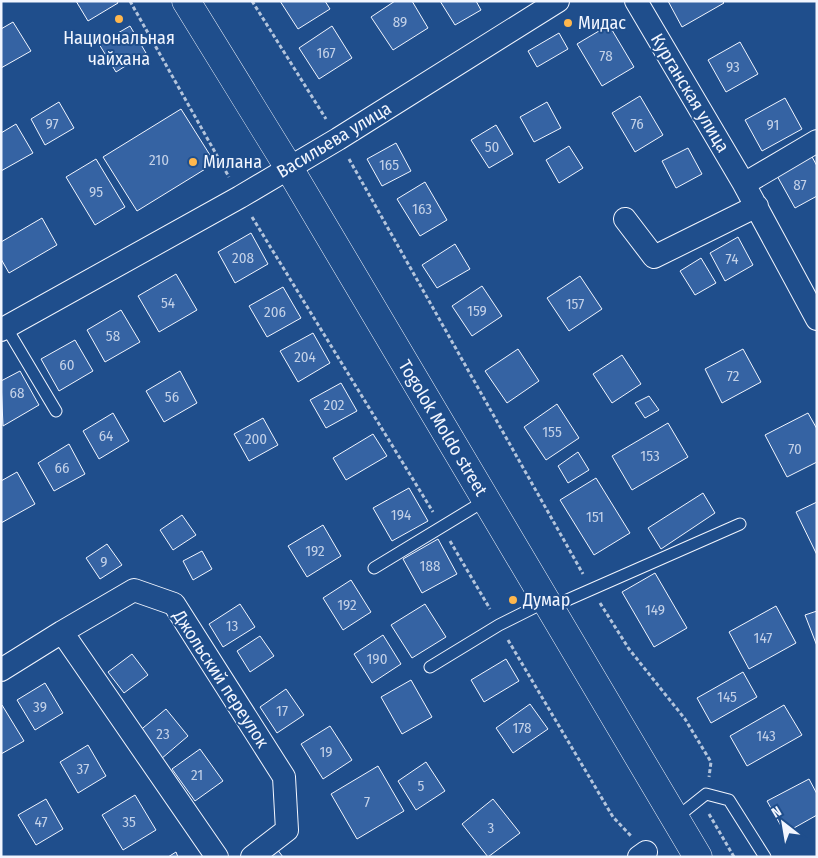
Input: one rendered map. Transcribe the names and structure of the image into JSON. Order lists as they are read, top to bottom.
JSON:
{
  "streets": {
    "main road": ["Togolok Moldo street"],
    "street": ["Курганская улица", "Васильева улица", "Джольский переулок"]
  },
  "crossings": [
    ["Васильева улица", "Togolok Moldo street"]
  ],
  "places": [
    "Национальная чайхана",
    "Мидас",
    "Милана",
    "Думар"
  ],
  "house_numbers": [
    "89",
    "167",
    "78",
    "93",
    "97",
    "76",
    "91",
    "50",
    "210",
    "165",
    "87",
    "95",
    "163",
    "208",
    "74",
    "54",
    "157",
    "159",
    "206",
    "58",
    "204",
    "60",
    "72",
    "68",
    "56",
    "202",
    "155",
    "64",
    "200",
    "70",
    "153",
    "66",
    "194",
    "151",
    "192",
    "9",
    "188",
    "192",
    "149",
    "13",
    "147",
    "190",
    "145",
    "39",
    "17",
    "178",
    "23",
    "143",
    "19",
    "37",
    "21",
    "5",
    "7",
    "47",
    "35",
    "3"
  ],
  "north": "top left"
}
